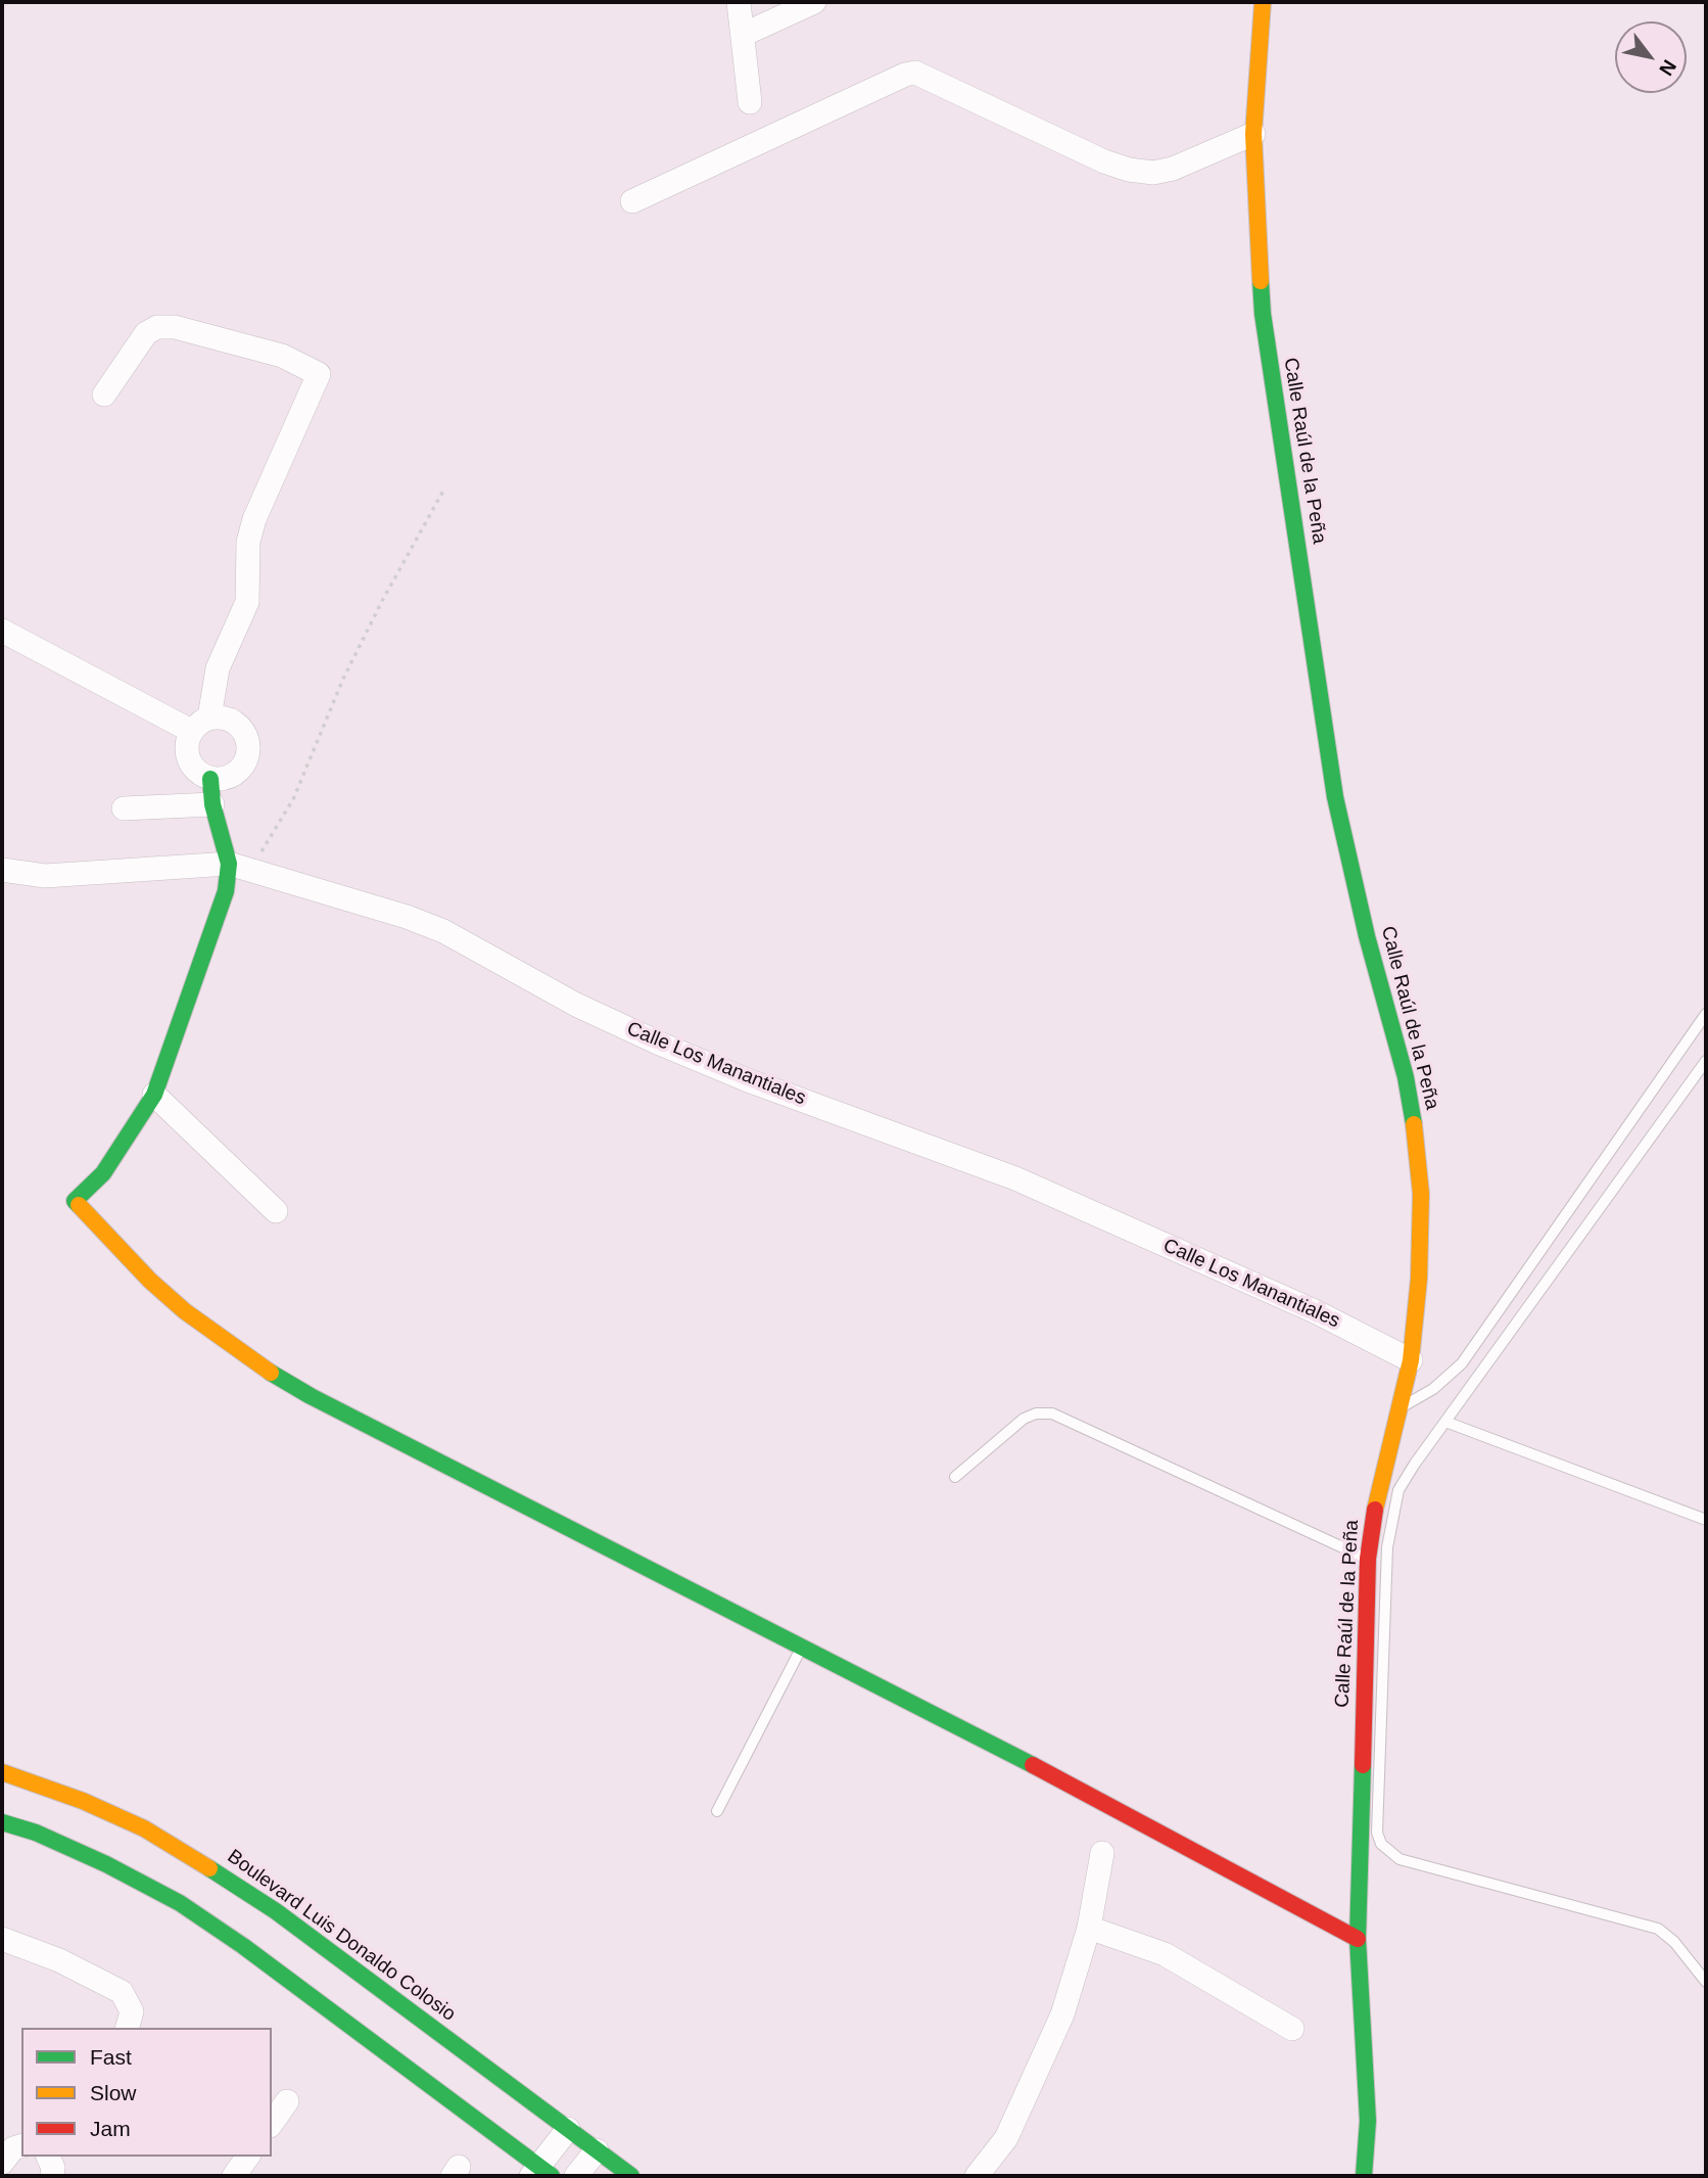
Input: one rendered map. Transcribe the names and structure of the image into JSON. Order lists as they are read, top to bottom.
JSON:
{
  "streets": {
    "street": ["Calle Raúl de la Peña", "Calle Los Manantiales", "Boulevard Luis Donaldo Colosio"]
  },
  "crossings": [
    ["Calle Raúl de la Peña", "Calle Los Manantiales"]
  ],
  "legend": ["Fast", "Slow", "Jam"],
  "north": "bottom right"
}
